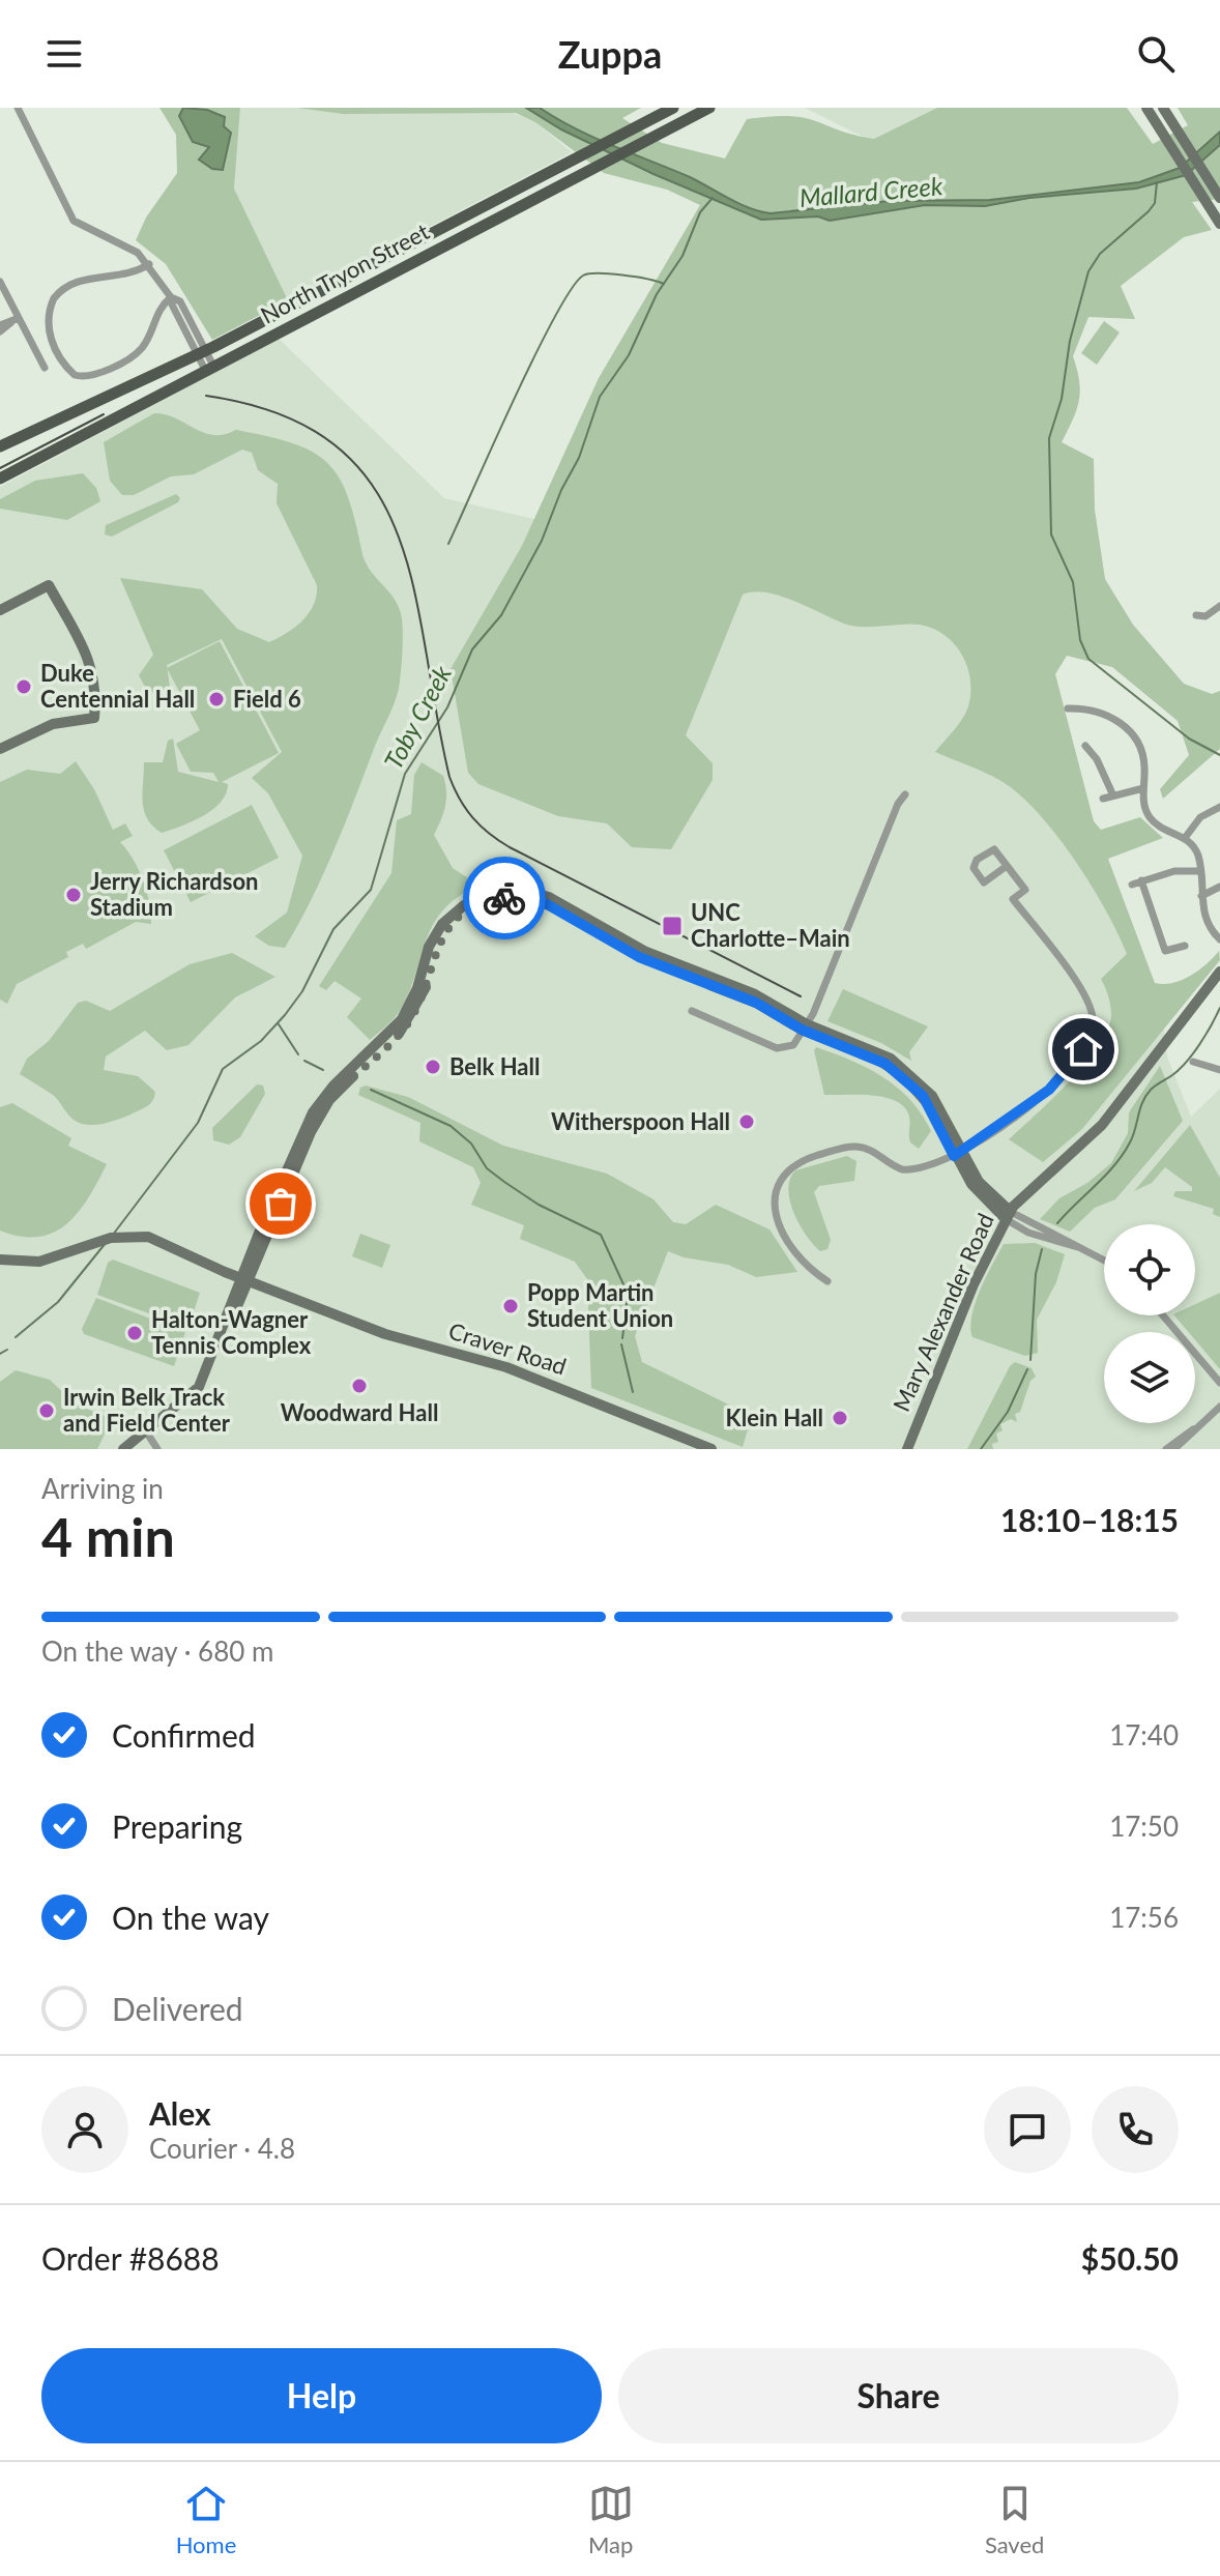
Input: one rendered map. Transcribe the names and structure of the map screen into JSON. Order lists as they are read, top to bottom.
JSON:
{
  "streets": {
    "main road": ["North Tryon Street"],
    "street": ["Mary Alexander Road", "Craver Road"]
  },
  "water": ["Mallard Creek", "Toby Creek"],
  "places": {
    "other": [
      "Duke Centennial Hall",
      "Field 6",
      "Jerry Richardson Stadium",
      "Belk Hall",
      "Witherspoon Hall",
      "Popp Martin Student Union",
      "Halton-Wagner Tennis Complex",
      "Woodward Hall",
      "Irwin Belk Track and Field Center",
      "Klein Hall"
    ],
    "transit": ["UNC Charlotte–Main"]
  },
  "page": {
    "header": "Zuppa",
    "heading": ["4 min", "Arriving in", "18:10–18:15"],
    "panel": [
      "Alex",
      "Courier · 4.8",
      "Order #8688",
      "$50.50"
    ],
    "bar": "On the way · 680 m",
    "list": [
      ["Confirmed", "17:40"],
      ["Preparing", "17:50"],
      ["On the way", "17:56"],
      "Delivered"
    ],
    "buttons": ["Help", "Share"],
    "tabs": ["Home", "Map", "Saved"]
  }
}
